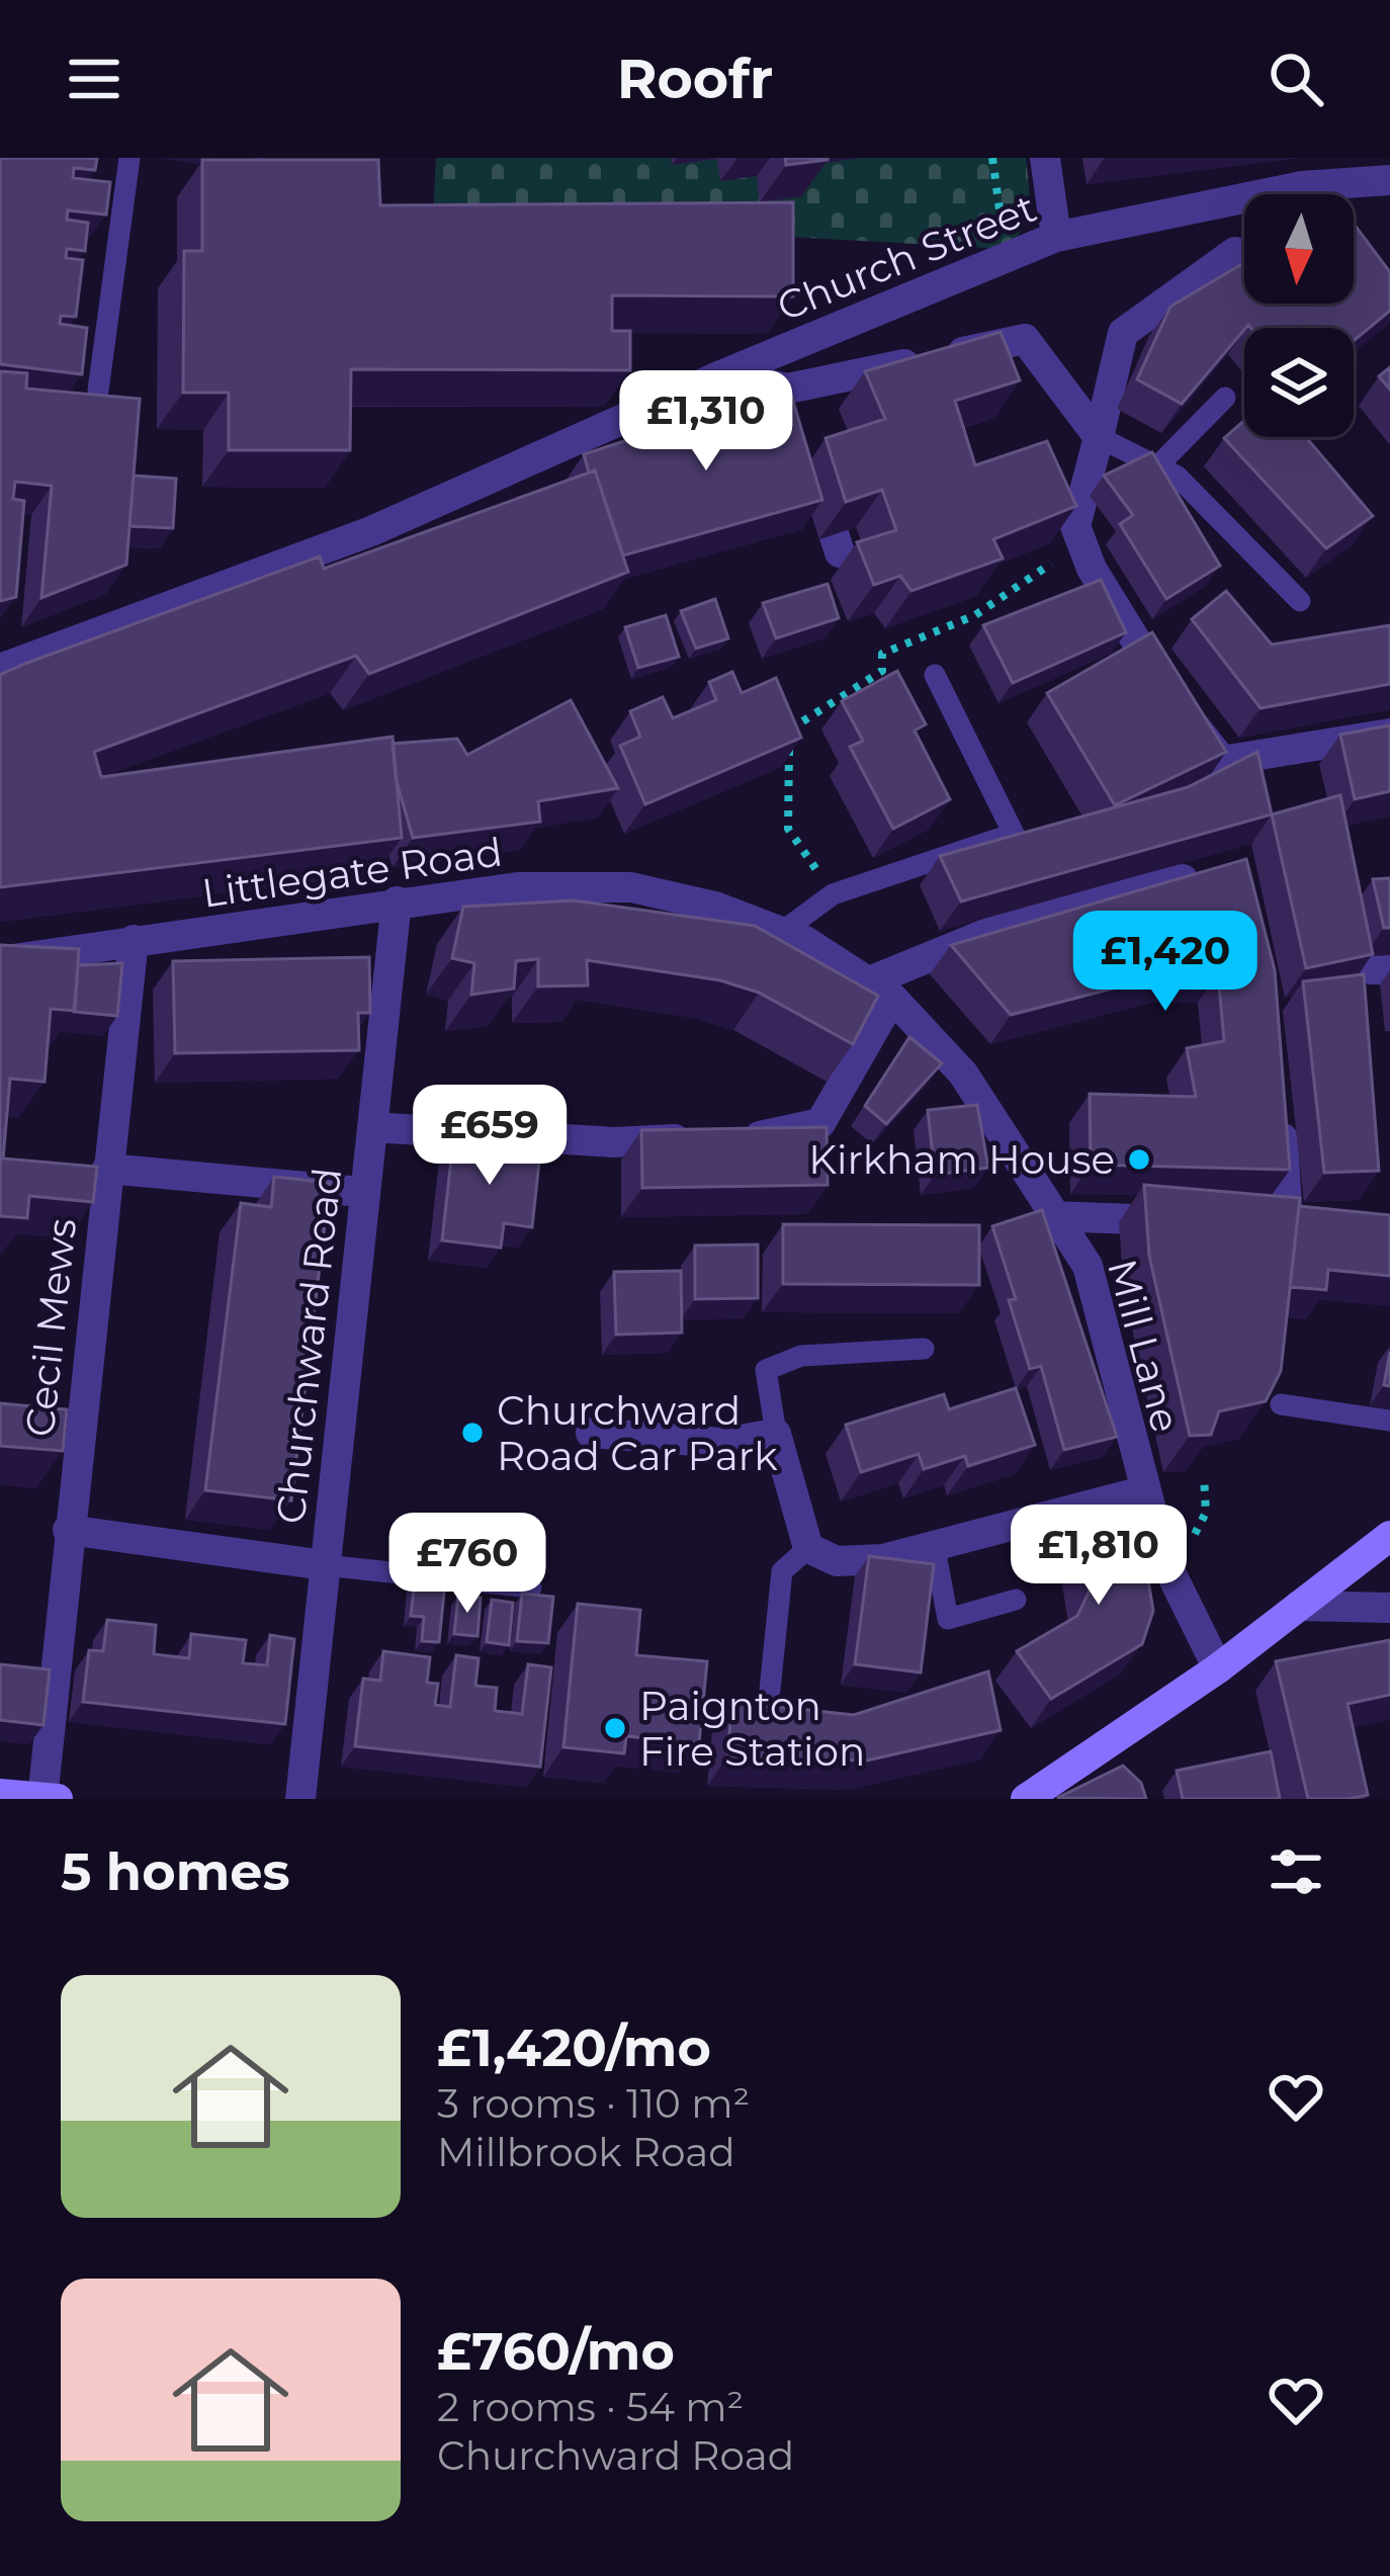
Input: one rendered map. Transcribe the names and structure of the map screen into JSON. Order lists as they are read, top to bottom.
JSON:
{
  "streets": {
    "street": [
      "Church Street",
      "Littlegate Road",
      "Cecil Mews",
      "Churchward Road",
      "Mill Lane"
    ]
  },
  "crossings": [
    ["Littlegate Road", "Cecil Mews"],
    ["Littlegate Road", "Churchward Road"],
    ["Littlegate Road", "Mill Lane"]
  ],
  "places": ["Kirkham House", "Churchward Road Car Park", "Paignton Fire Station"],
  "north": "bottom",
  "page": {
    "header": "Roofr",
    "price": [
      "£1,310",
      "£1,420",
      "£659",
      "£1,810",
      "£760"
    ],
    "heading": "5 homes",
    "list": [
      {
        "name": "£1,420/mo",
        "note": "3 rooms · 110 m² · Millbrook Road"
      },
      {
        "name": "£760/mo",
        "note": "2 rooms · 54 m² · Churchward Road"
      }
    ]
  }
}
